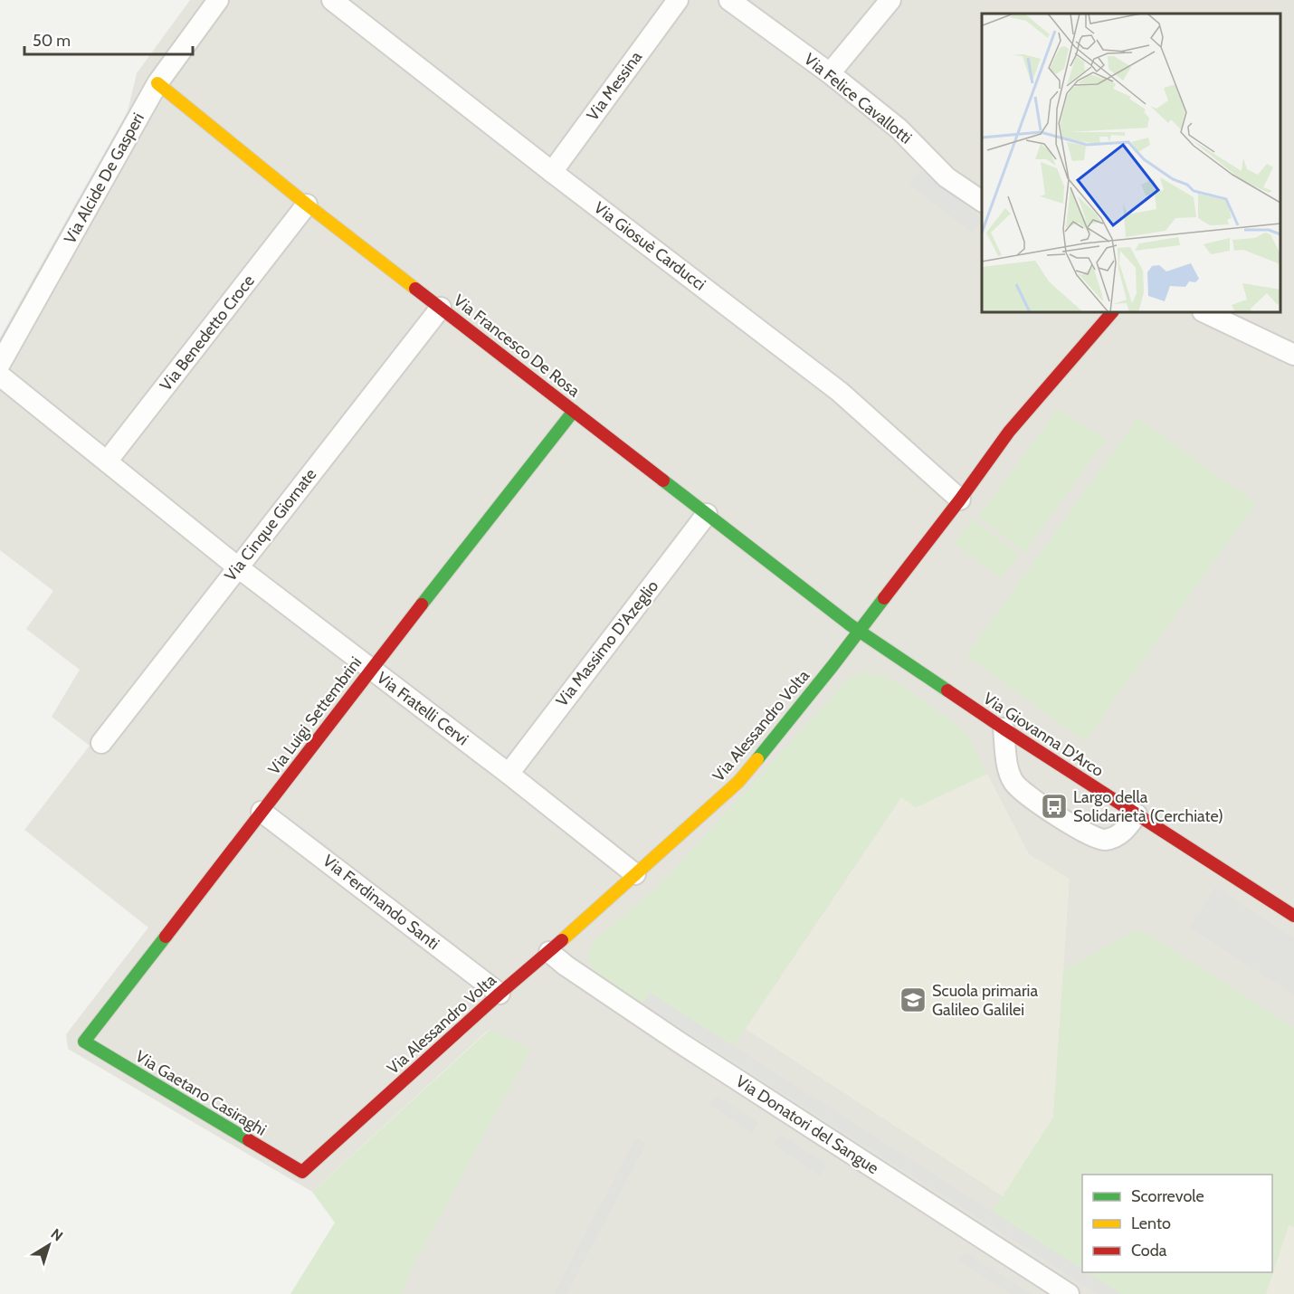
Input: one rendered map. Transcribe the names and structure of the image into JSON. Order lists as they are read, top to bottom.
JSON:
{
  "streets": {
    "street": [
      "Via Messina",
      "Via Felice Cavallotti",
      "Via Alcide De Gasperi",
      "Via Giosuè Carducci",
      "Via Benedetto Croce",
      "Via Francesco De Rosa",
      "Via Cinque Giornate",
      "Via Massimo D'Azeglio",
      "Via Fratelli Cervi",
      "Via Luigi Settembrini",
      "Via Alessandro Volta",
      "Via Giovanna D'Arco",
      "Via Ferdinando Santi",
      "Via Gaetano Casiraghi",
      "Via Donatori del Sangue"
    ]
  },
  "crossings": [
    ["Via Messina", "Via Giosuè Carducci"],
    ["Via Alcide De Gasperi", "Via Francesco De Rosa"],
    ["Via Giosuè Carducci", "Via Alessandro Volta"],
    ["Via Benedetto Croce", "Via Francesco De Rosa"],
    ["Via Benedetto Croce", "Via Fratelli Cervi"],
    ["Via Francesco De Rosa", "Via Cinque Giornate"],
    ["Via Francesco De Rosa", "Via Massimo D'Azeglio"],
    ["Via Francesco De Rosa", "Via Luigi Settembrini"],
    ["Via Francesco De Rosa", "Via Alessandro Volta"],
    ["Via Francesco De Rosa", "Via Giovanna D'Arco"],
    ["Via Cinque Giornate", "Via Fratelli Cervi"],
    ["Via Massimo D'Azeglio", "Via Fratelli Cervi"],
    ["Via Fratelli Cervi", "Via Luigi Settembrini"],
    ["Via Fratelli Cervi", "Via Alessandro Volta"],
    ["Via Luigi Settembrini", "Via Ferdinando Santi"],
    ["Via Luigi Settembrini", "Via Gaetano Casiraghi"],
    ["Via Alessandro Volta", "Via Giovanna D'Arco"],
    ["Via Alessandro Volta", "Via Ferdinando Santi"],
    ["Via Alessandro Volta", "Via Gaetano Casiraghi"],
    ["Via Alessandro Volta", "Via Donatori del Sangue"]
  ],
  "places": {
    "bus stop": ["Largo della Solidarietà (Cerchiate)"],
    "school or university": ["Scuola primaria Galileo Galilei"]
  },
  "legend": ["Scorrevole", "Lento", "Coda"],
  "scale_bar": "50 m",
  "north": "top right"
}
